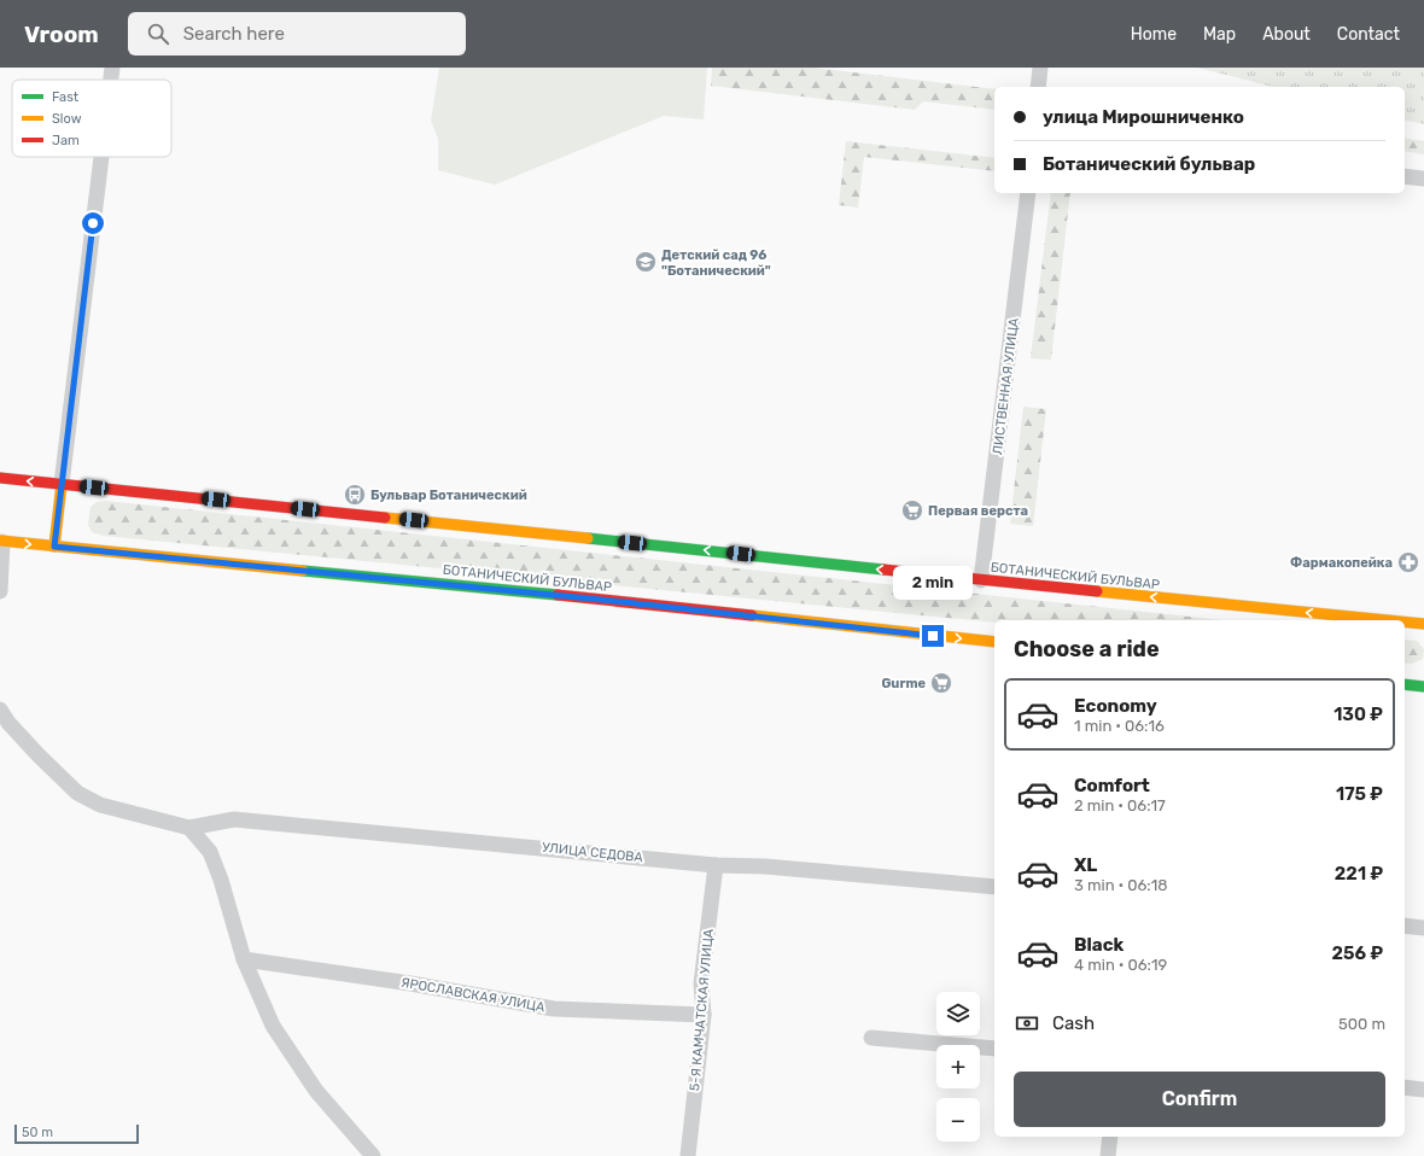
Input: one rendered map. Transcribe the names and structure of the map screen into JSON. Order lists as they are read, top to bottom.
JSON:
{
  "streets": {
    "street": [
      "ЛИСТВЕННАЯ УЛИЦА",
      "БОТАНИЧЕСКИЙ БУЛЬВАР",
      "УЛИЦА СЕДОВА",
      "ЯРОСЛАВСКАЯ УЛИЦА",
      "5-Я КАМЧАТСКАЯ УЛИЦА"
    ]
  },
  "crossings": [
    ["ЛИСТВЕННАЯ УЛИЦА", "БОТАНИЧЕСКИЙ БУЛЬВАР"],
    ["УЛИЦА СЕДОВА", "5-Я КАМЧАТСКАЯ УЛИЦА"],
    ["ЯРОСЛАВСКАЯ УЛИЦА", "5-Я КАМЧАТСКАЯ УЛИЦА"]
  ],
  "places": {
    "school or university": ["Детский сад 96 \"Ботанический\""],
    "bus stop": ["Бульвар Ботанический"],
    "supermarket": ["Первая верста", "Gurme"],
    "pharmacy": ["Фармакопейка"]
  },
  "legend": ["Fast", "Slow", "Jam"],
  "scale_bar": "50 m",
  "page": {
    "header": "Vroom",
    "search": "Search here",
    "nav": [
      "Home",
      "Map",
      "About",
      "Contact"
    ],
    "banner": ["улица Мирошниченко", "Ботанический бульвар"],
    "bubble": "2 min",
    "heading": "Choose a ride",
    "list": [
      {
        "name": "Economy",
        "note": "1 min · 06:16",
        "value": "130 ₽"
      },
      {
        "name": "Comfort",
        "note": "2 min · 06:17",
        "value": "175 ₽"
      },
      {
        "name": "XL",
        "note": "3 min · 06:18",
        "value": "221 ₽"
      },
      {
        "name": "Black",
        "note": "4 min · 06:19",
        "value": "256 ₽"
      }
    ],
    "map_buttons": ["+", "−"],
    "pay": ["Cash", "500 m"],
    "buttons": "Confirm",
    "scale": "50 m"
  }
}
